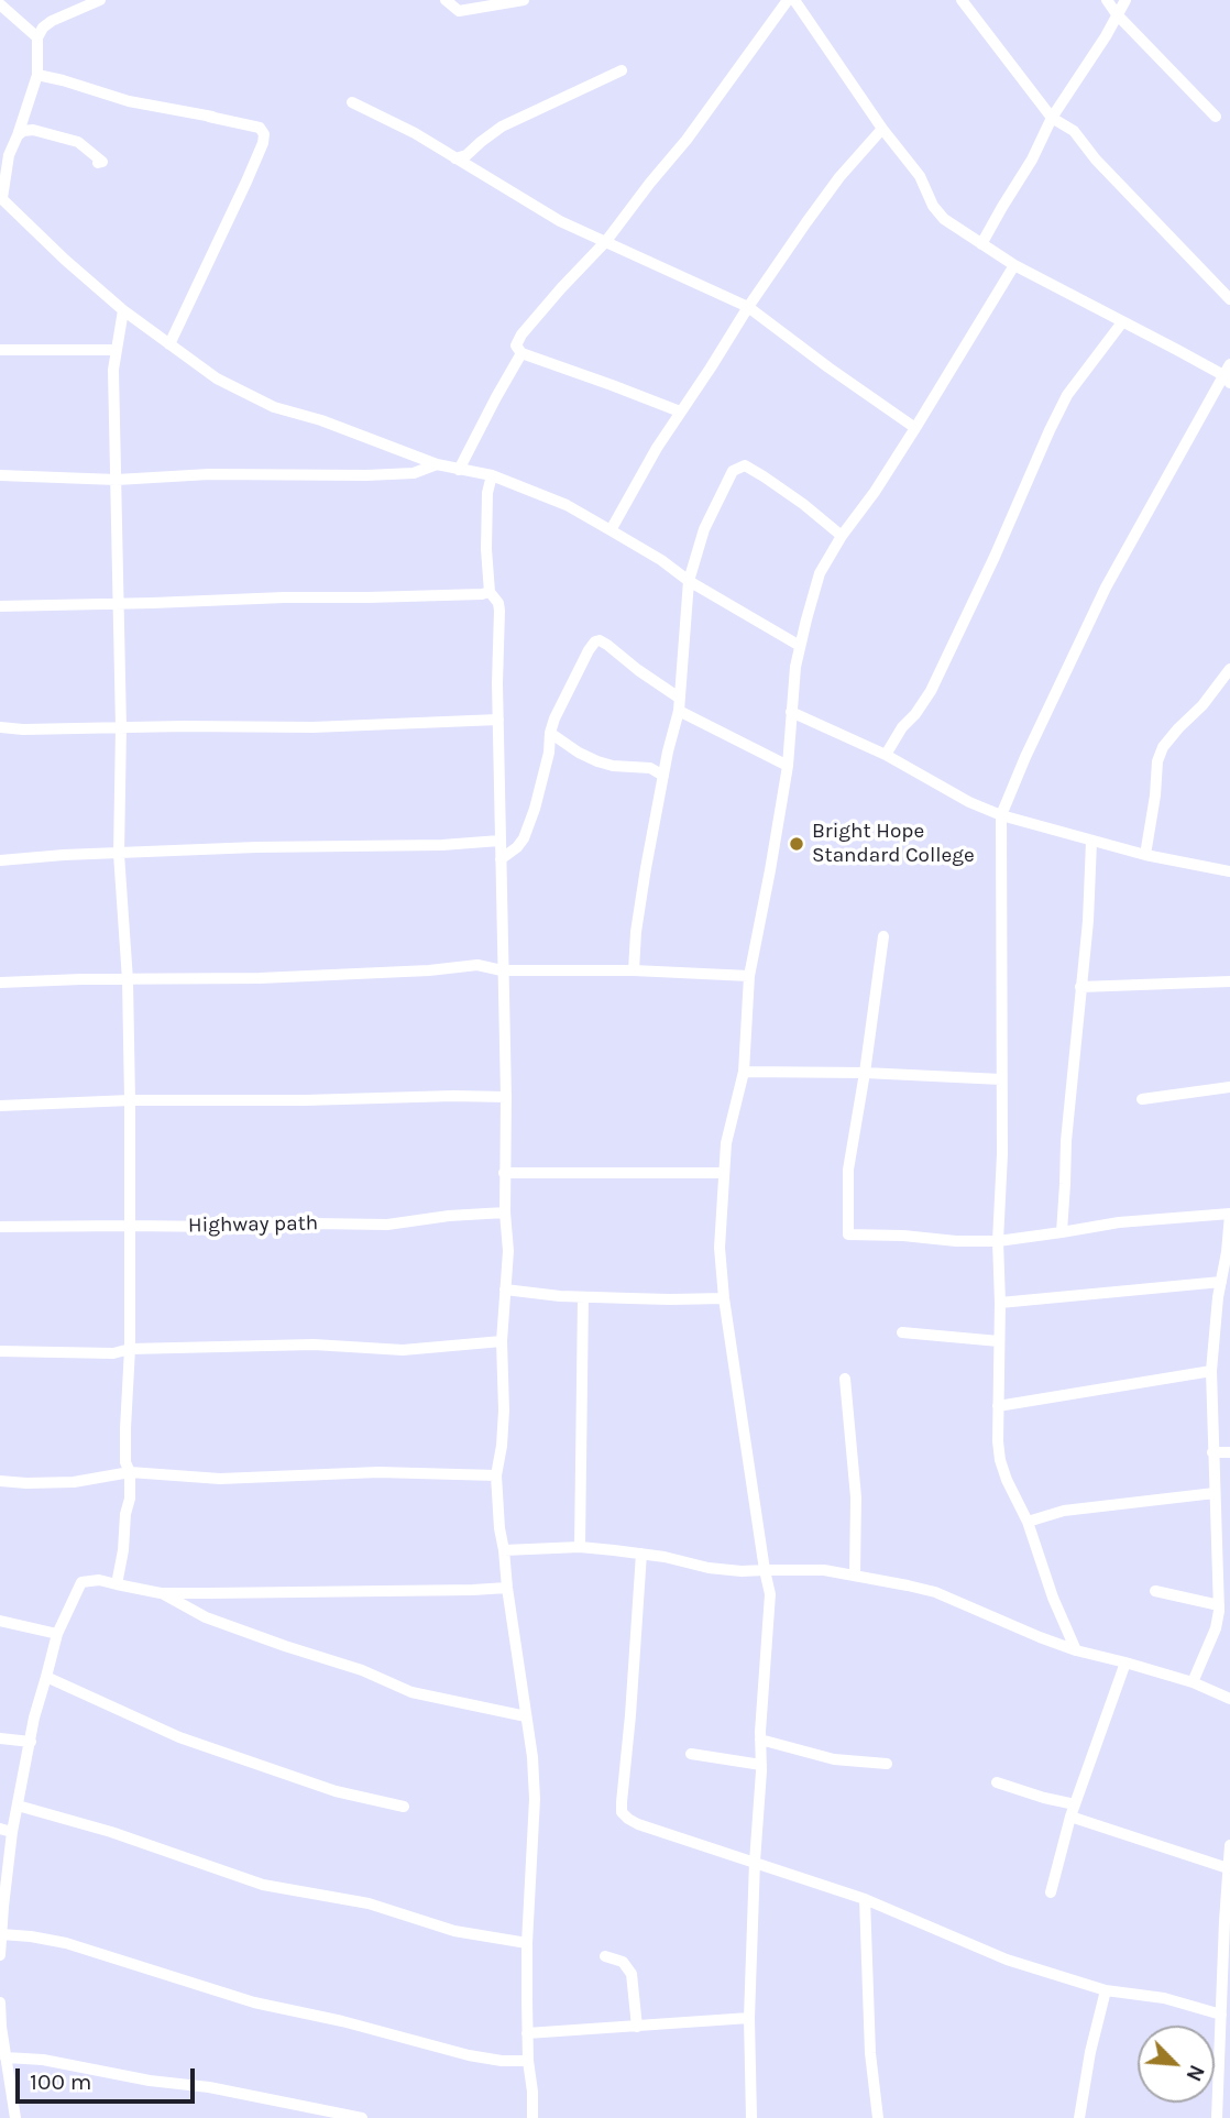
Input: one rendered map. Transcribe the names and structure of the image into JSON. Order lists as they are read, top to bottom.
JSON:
{
  "streets": {
    "street": ["Highway path"]
  },
  "places": ["Bright Hope Standard College"],
  "scale_bar": "100 m",
  "north": "bottom right"
}
